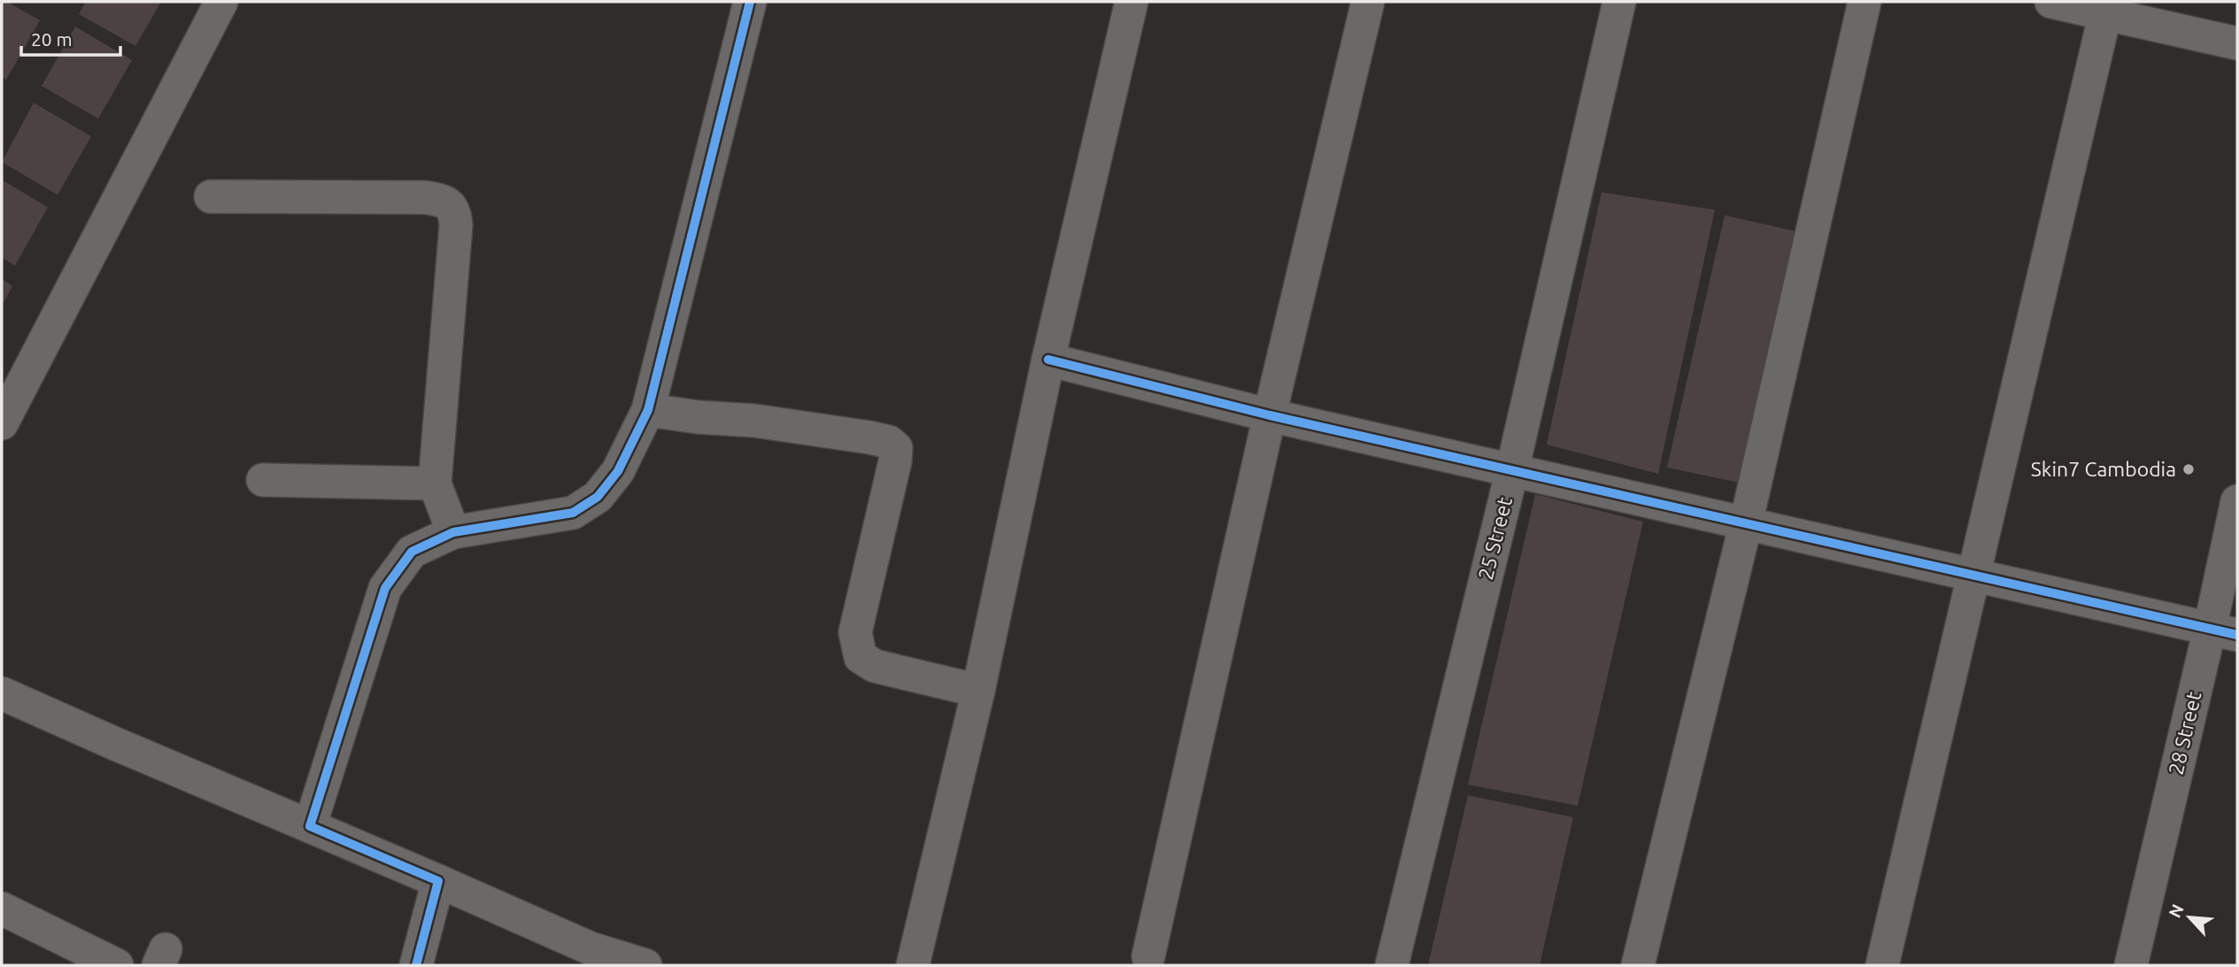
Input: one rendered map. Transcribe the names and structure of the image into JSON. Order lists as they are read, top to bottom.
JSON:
{
  "streets": {
    "street": ["25 Street", "28 Street"]
  },
  "places": ["Skin7 Cambodia"],
  "scale_bar": "20 m",
  "north": "top left"
}
